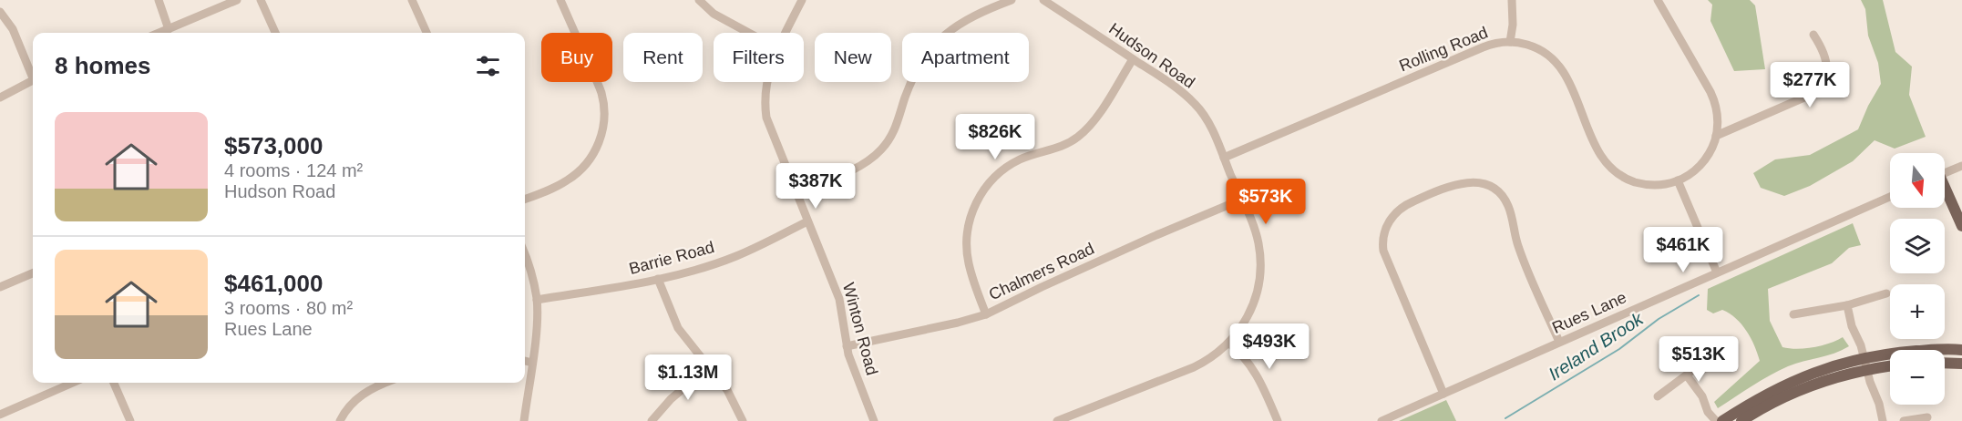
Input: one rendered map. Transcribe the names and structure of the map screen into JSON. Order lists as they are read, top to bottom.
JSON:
{
  "streets": {
    "street": [
      "Rolling Road",
      "Hudson Road",
      "Barrie Road",
      "Chalmers Road",
      "Rues Lane",
      "Winton Road"
    ]
  },
  "crossings": [
    ["Rolling Road", "Hudson Road"],
    ["Hudson Road", "Chalmers Road"],
    ["Barrie Road", "Winton Road"],
    ["Chalmers Road", "Winton Road"]
  ],
  "water": ["Ireland Brook"],
  "north": "bottom",
  "page": {
    "chip": [
      "Buy",
      "Rent",
      "Filters",
      "New",
      "Apartment"
    ],
    "heading": "8 homes",
    "price": [
      "$277K",
      "$826K",
      "$387K",
      "$573K",
      "$461K",
      "$493K",
      "$513K",
      "$1.13M"
    ],
    "list": [
      {
        "name": "$573,000",
        "note": "4 rooms · 124 m² · Hudson Road"
      },
      {
        "name": "$461,000",
        "note": "3 rooms · 80 m² · Rues Lane"
      }
    ],
    "map_buttons": ["+", "−"]
  }
}
